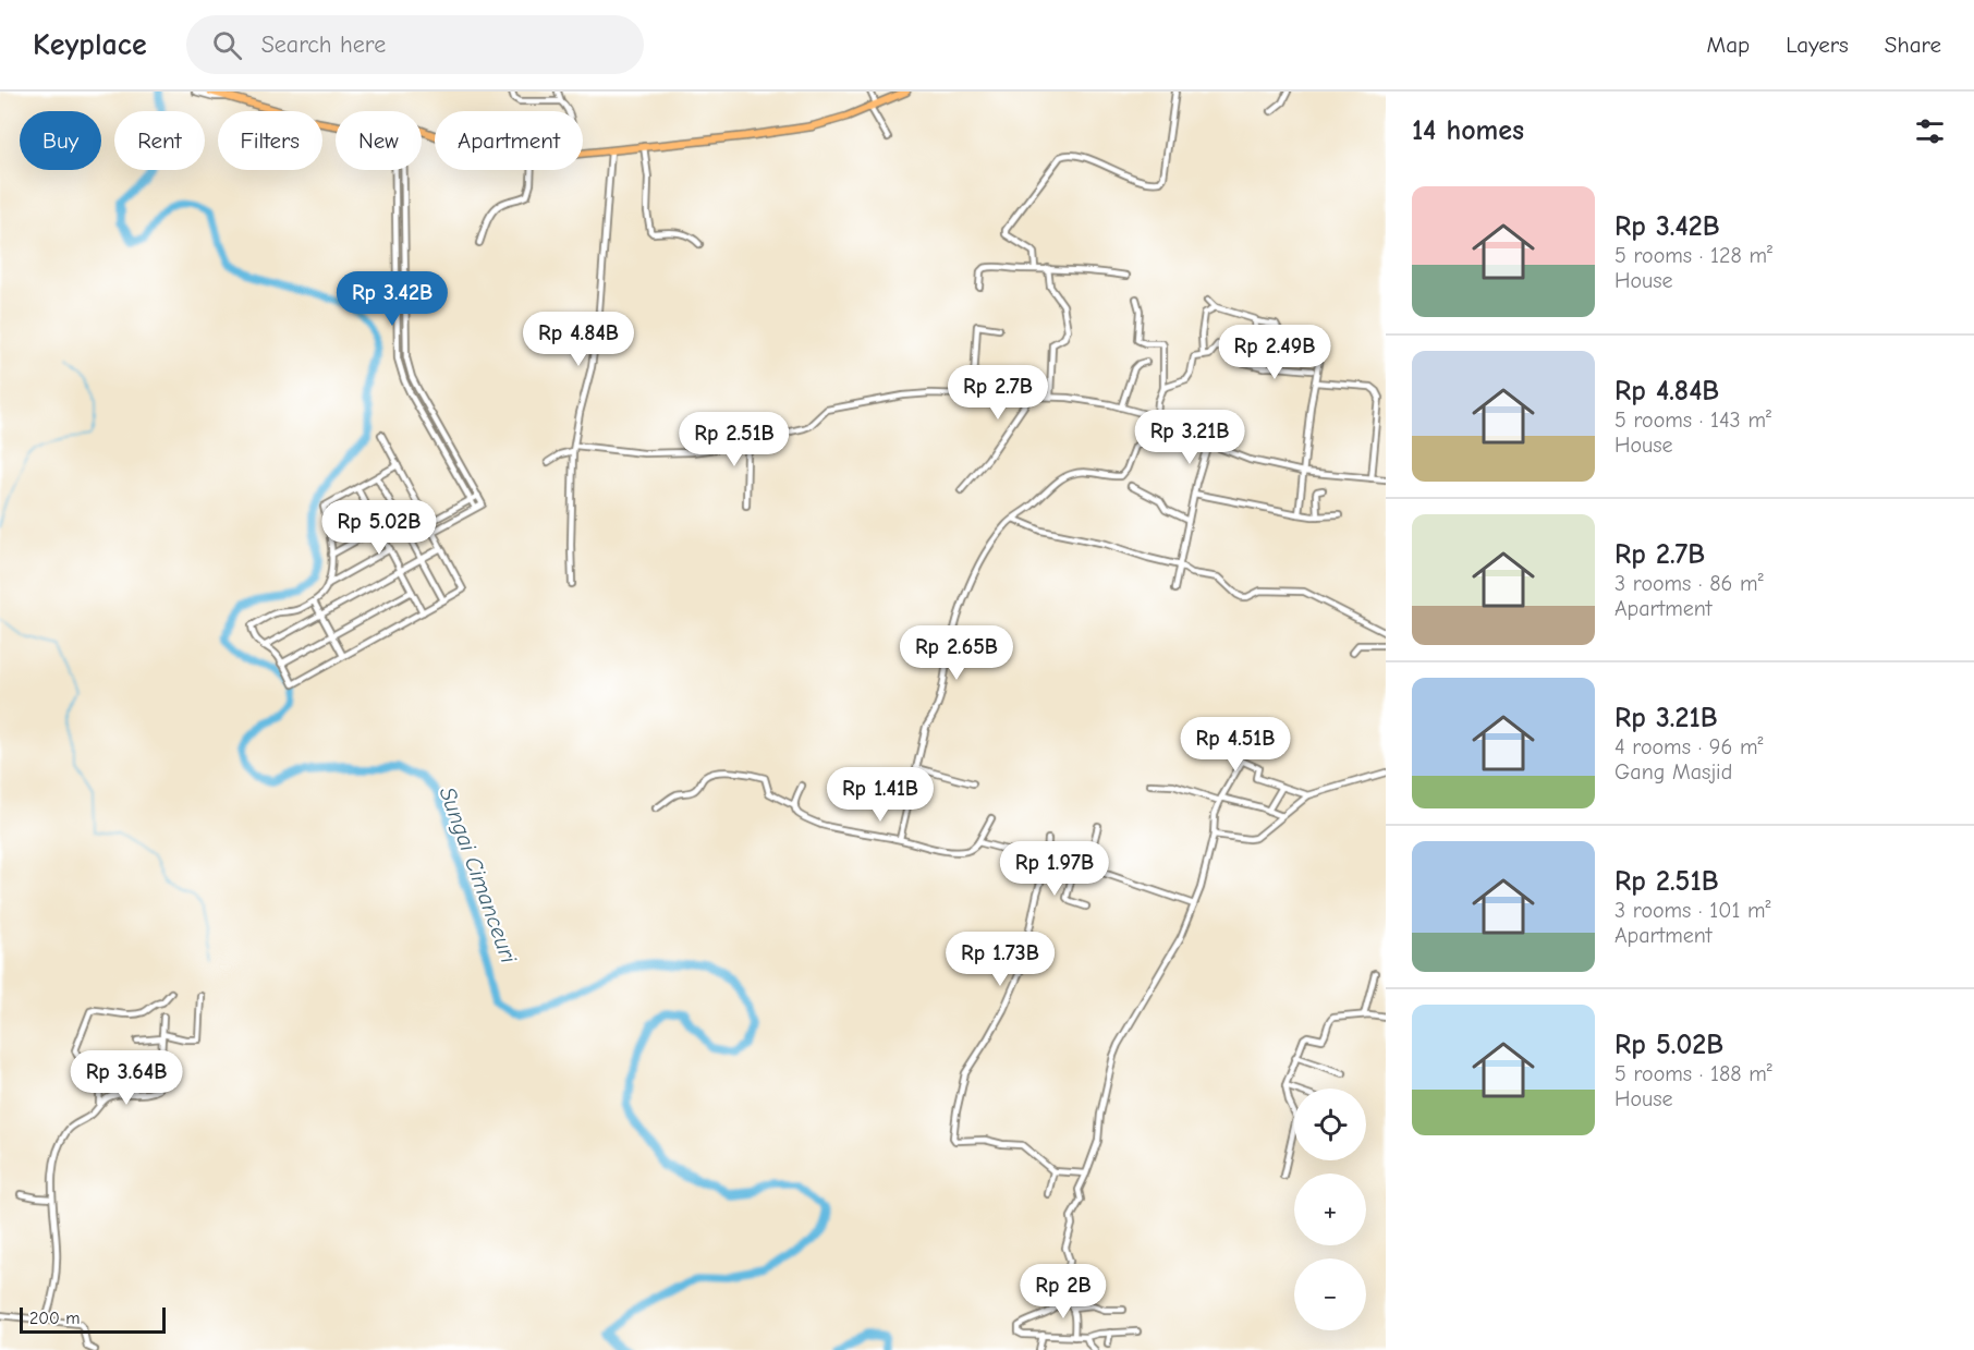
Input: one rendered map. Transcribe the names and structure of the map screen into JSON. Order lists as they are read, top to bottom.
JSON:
{
  "water": ["Sungai Cimanceuri"],
  "scale_bar": "200 m",
  "page": {
    "header": "Keyplace",
    "search": "Search here",
    "nav": ["Map", "Layers", "Share"],
    "heading": "14 homes",
    "chip": [
      "Buy",
      "Rent",
      "Filters",
      "New",
      "Apartment"
    ],
    "list": [
      {
        "name": "Rp 3.42B",
        "note": "5 rooms · 128 m² · House"
      },
      {
        "name": "Rp 4.84B",
        "note": "5 rooms · 143 m² · House"
      },
      {
        "name": "Rp 2.7B",
        "note": "3 rooms · 86 m² · Apartment"
      },
      {
        "name": "Rp 3.21B",
        "note": "4 rooms · 96 m² · Gang Masjid"
      },
      {
        "name": "Rp 2.51B",
        "note": "3 rooms · 101 m² · Apartment"
      },
      {
        "name": "Rp 5.02B",
        "note": "5 rooms · 188 m² · House"
      }
    ],
    "price": [
      "Rp 3.42B",
      "Rp 4.84B",
      "Rp 2.49B",
      "Rp 2.7B",
      "Rp 3.21B",
      "Rp 2.51B",
      "Rp 5.02B",
      "Rp 2.65B",
      "Rp 4.51B",
      "Rp 1.41B",
      "Rp 1.97B",
      "Rp 1.73B",
      "Rp 3.64B",
      "Rp 2B"
    ],
    "map_buttons": ["+", "−"],
    "scale": "200 m"
  }
}
